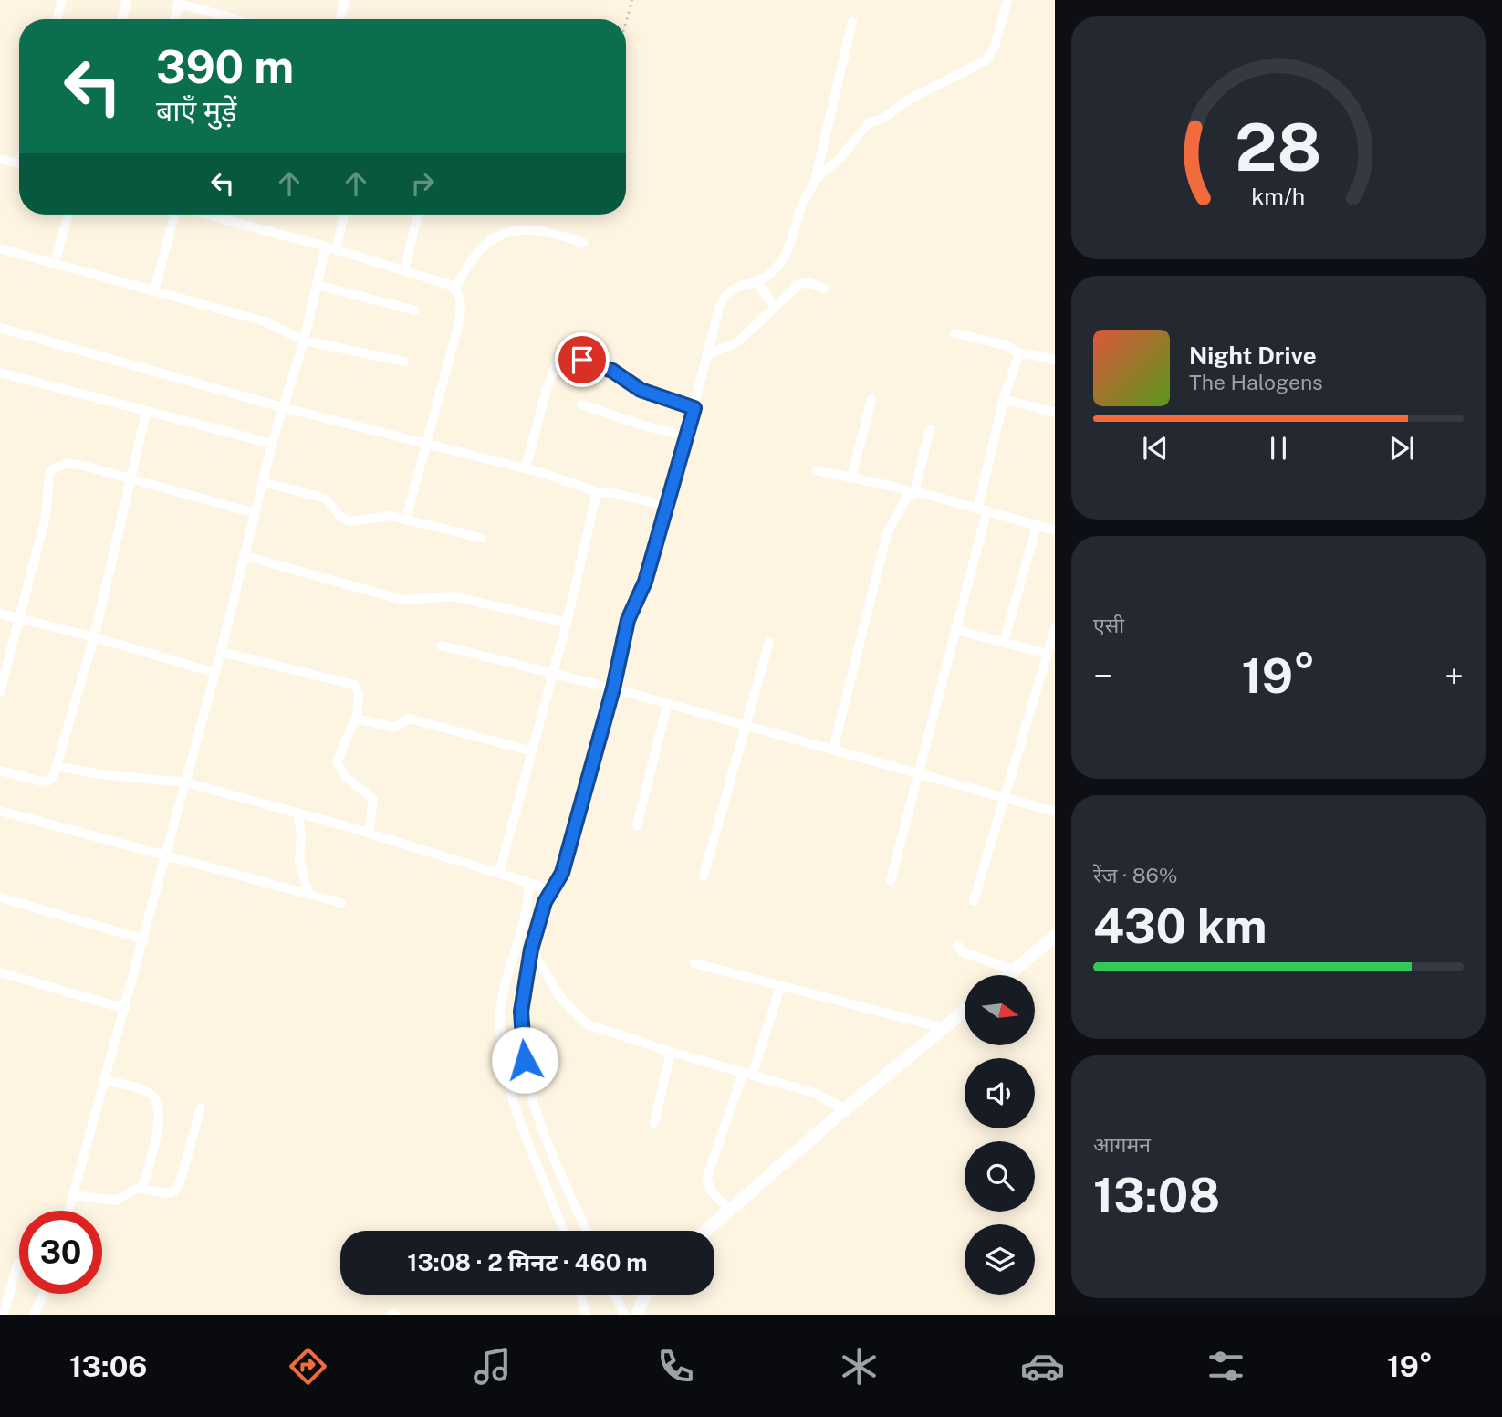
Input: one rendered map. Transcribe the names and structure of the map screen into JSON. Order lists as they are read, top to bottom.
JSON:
{
  "north": "right",
  "page": {
    "turn": ["390 m", "बाएँ मुड़ें"],
    "song": ["Night Drive", "The Halogens"],
    "tile": [
      "एसी",
      ["रेंज · 86%", "430 km"],
      ["आगमन", "13:08"]
    ],
    "heat": ["−", "19°", "+"],
    "limit": "30",
    "trip": "13:08 · 2 मिनट · 460 m",
    "tabs": ["13:06", "19°"],
    "gauge": ["28", "km/h"]
  }
}
